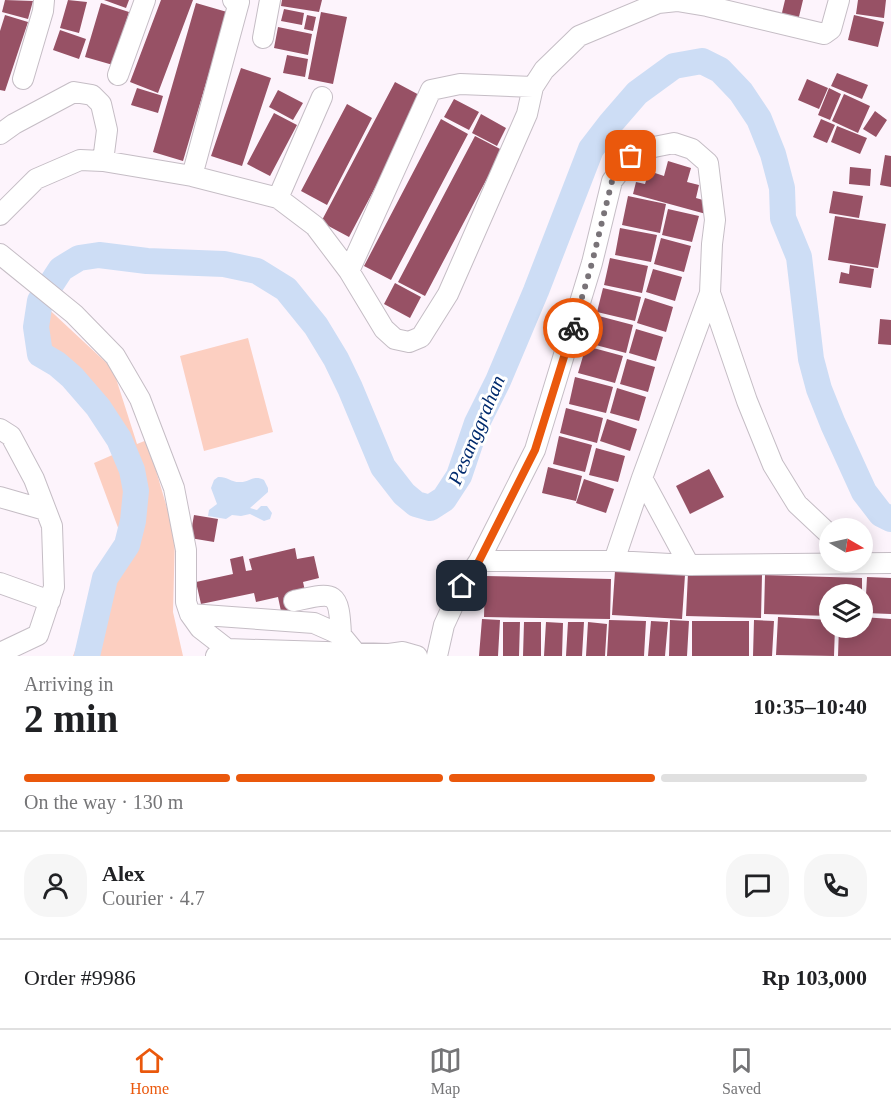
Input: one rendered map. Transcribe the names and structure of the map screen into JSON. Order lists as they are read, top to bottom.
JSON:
{
  "water": ["Pesanggrahan"],
  "north": "right",
  "page": {
    "heading": ["2 min", "Arriving in", "10:35–10:40"],
    "panel": [
      "Alex",
      "Courier · 4.7",
      "Order #9986",
      "Rp 103,000"
    ],
    "bar": "On the way · 130 m",
    "tabs": ["Home", "Map", "Saved"]
  }
}
